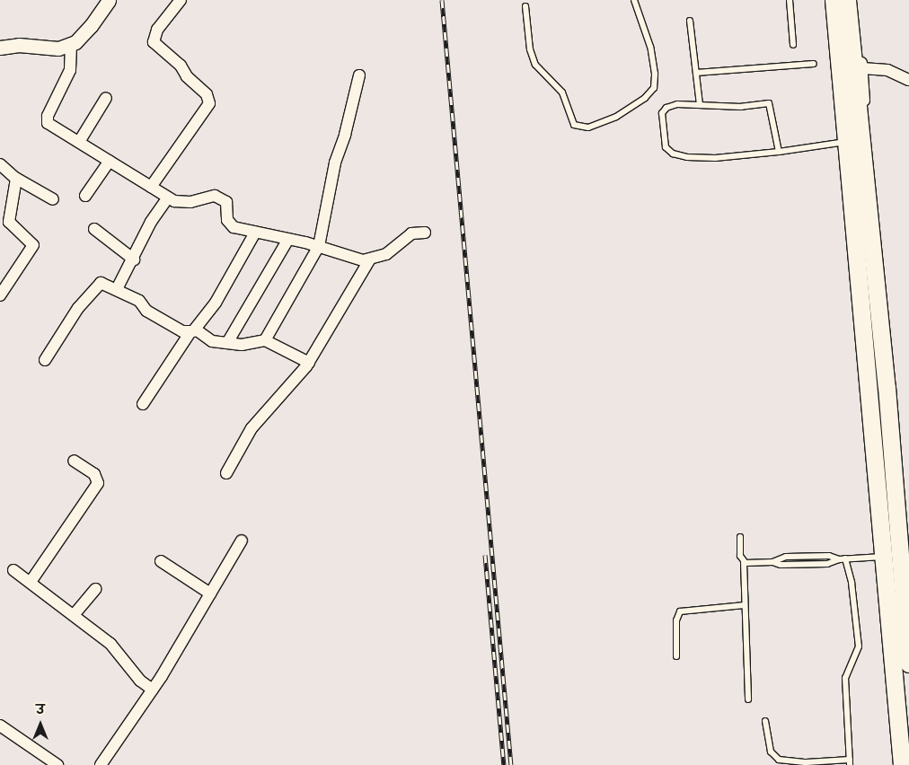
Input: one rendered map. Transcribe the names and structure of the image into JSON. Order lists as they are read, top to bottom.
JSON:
{
  "north": "top"
}
